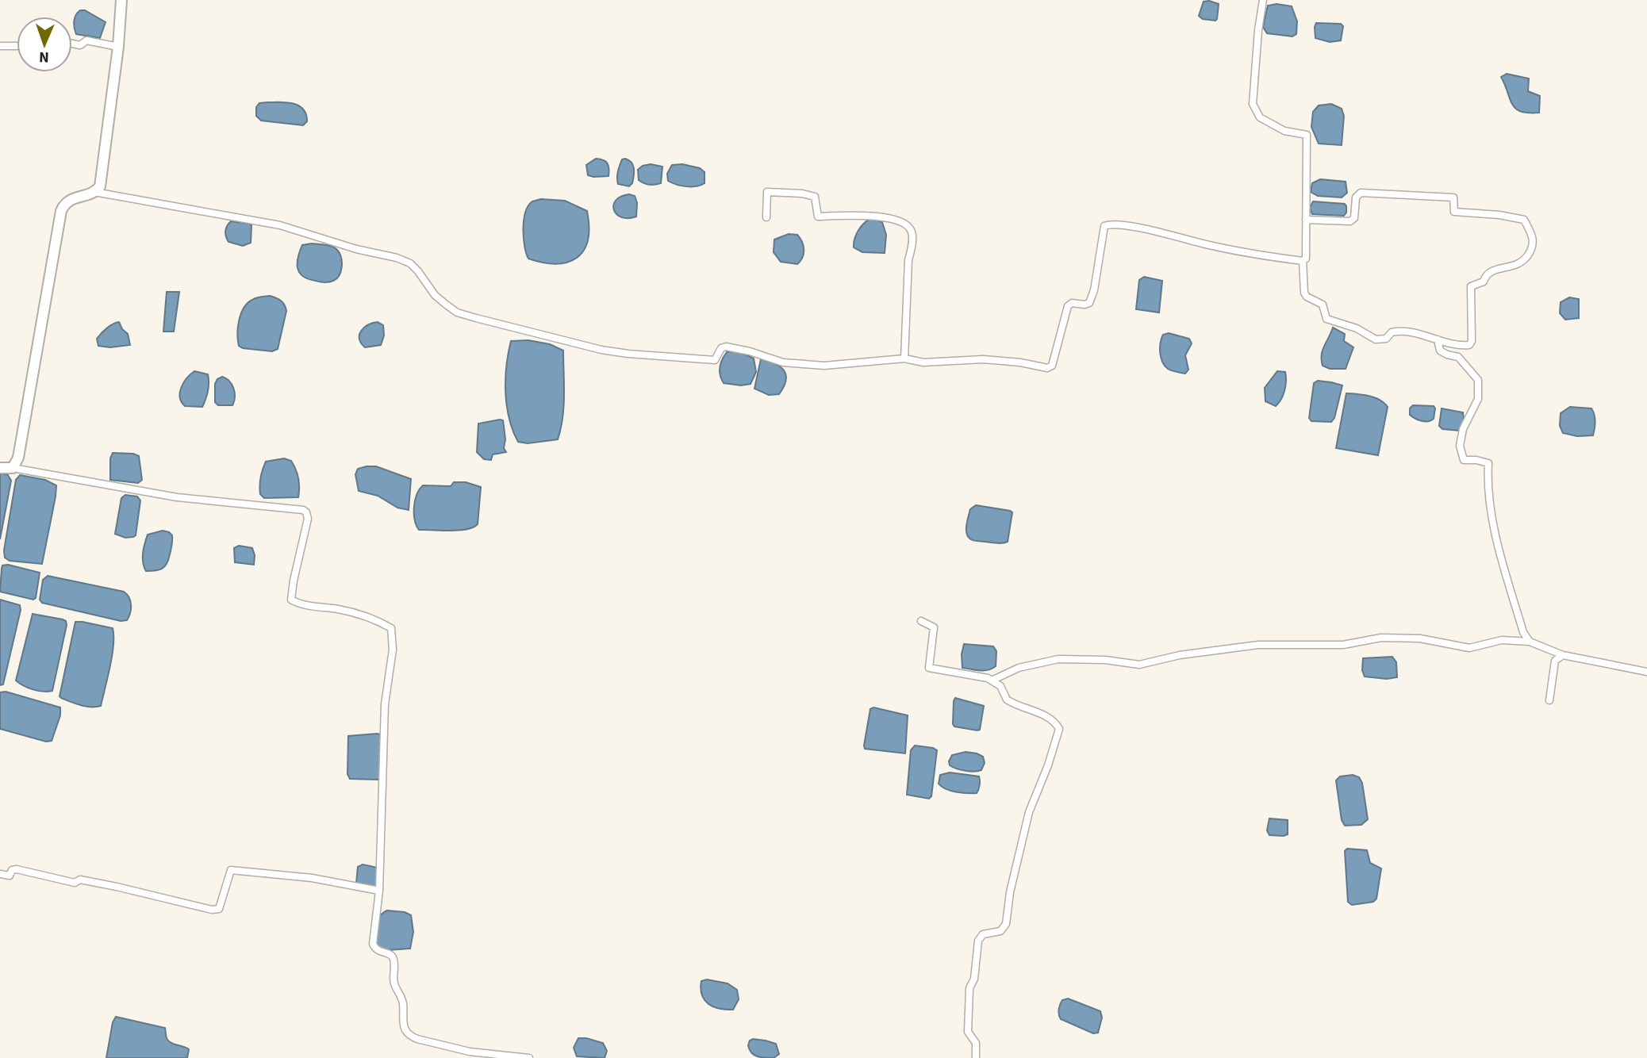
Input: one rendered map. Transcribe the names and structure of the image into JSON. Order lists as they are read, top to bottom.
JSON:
{
  "north": "bottom"
}
